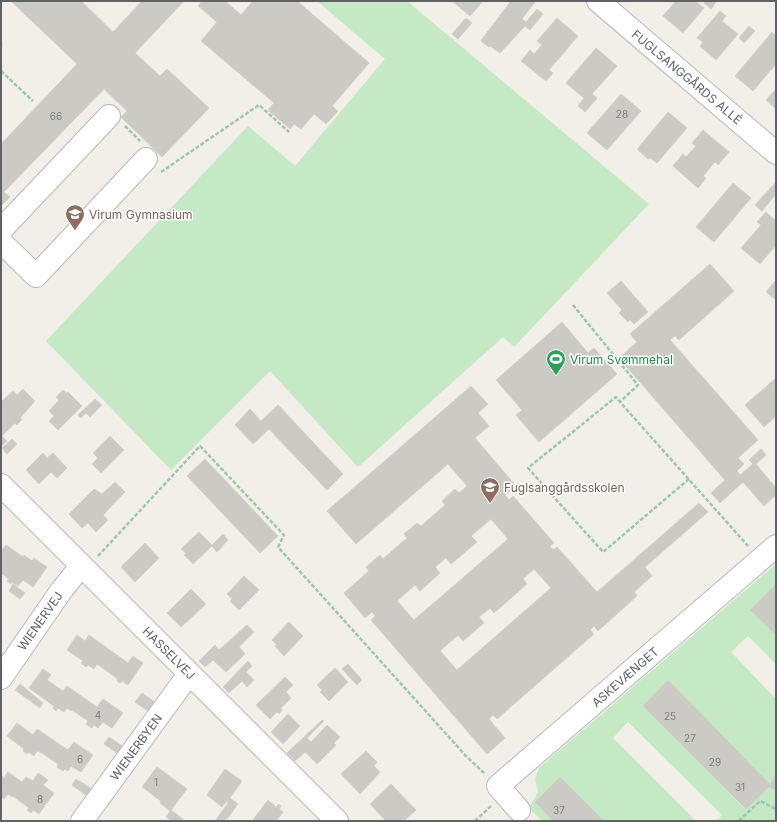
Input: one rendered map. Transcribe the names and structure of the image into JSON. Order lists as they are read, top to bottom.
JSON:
{
  "streets": {
    "street": [
      "FUGLSANGGÅRDS ALLÉ",
      "WIENERVEJ",
      "HASSELVEJ",
      "ASKEVÆNGET",
      "WIENERBYEN"
    ]
  },
  "crossings": [
    ["WIENERVEJ", "HASSELVEJ"],
    ["HASSELVEJ", "WIENERBYEN"]
  ],
  "places": {
    "school or university": ["Virum Gymnasium", "Fuglsanggårdsskolen"],
    "sports": ["Virum Svømmehal"]
  },
  "house_numbers": [
    "28",
    "66",
    "4",
    "25",
    "27",
    "6",
    "29",
    "1",
    "31",
    "8",
    "37"
  ]
}
